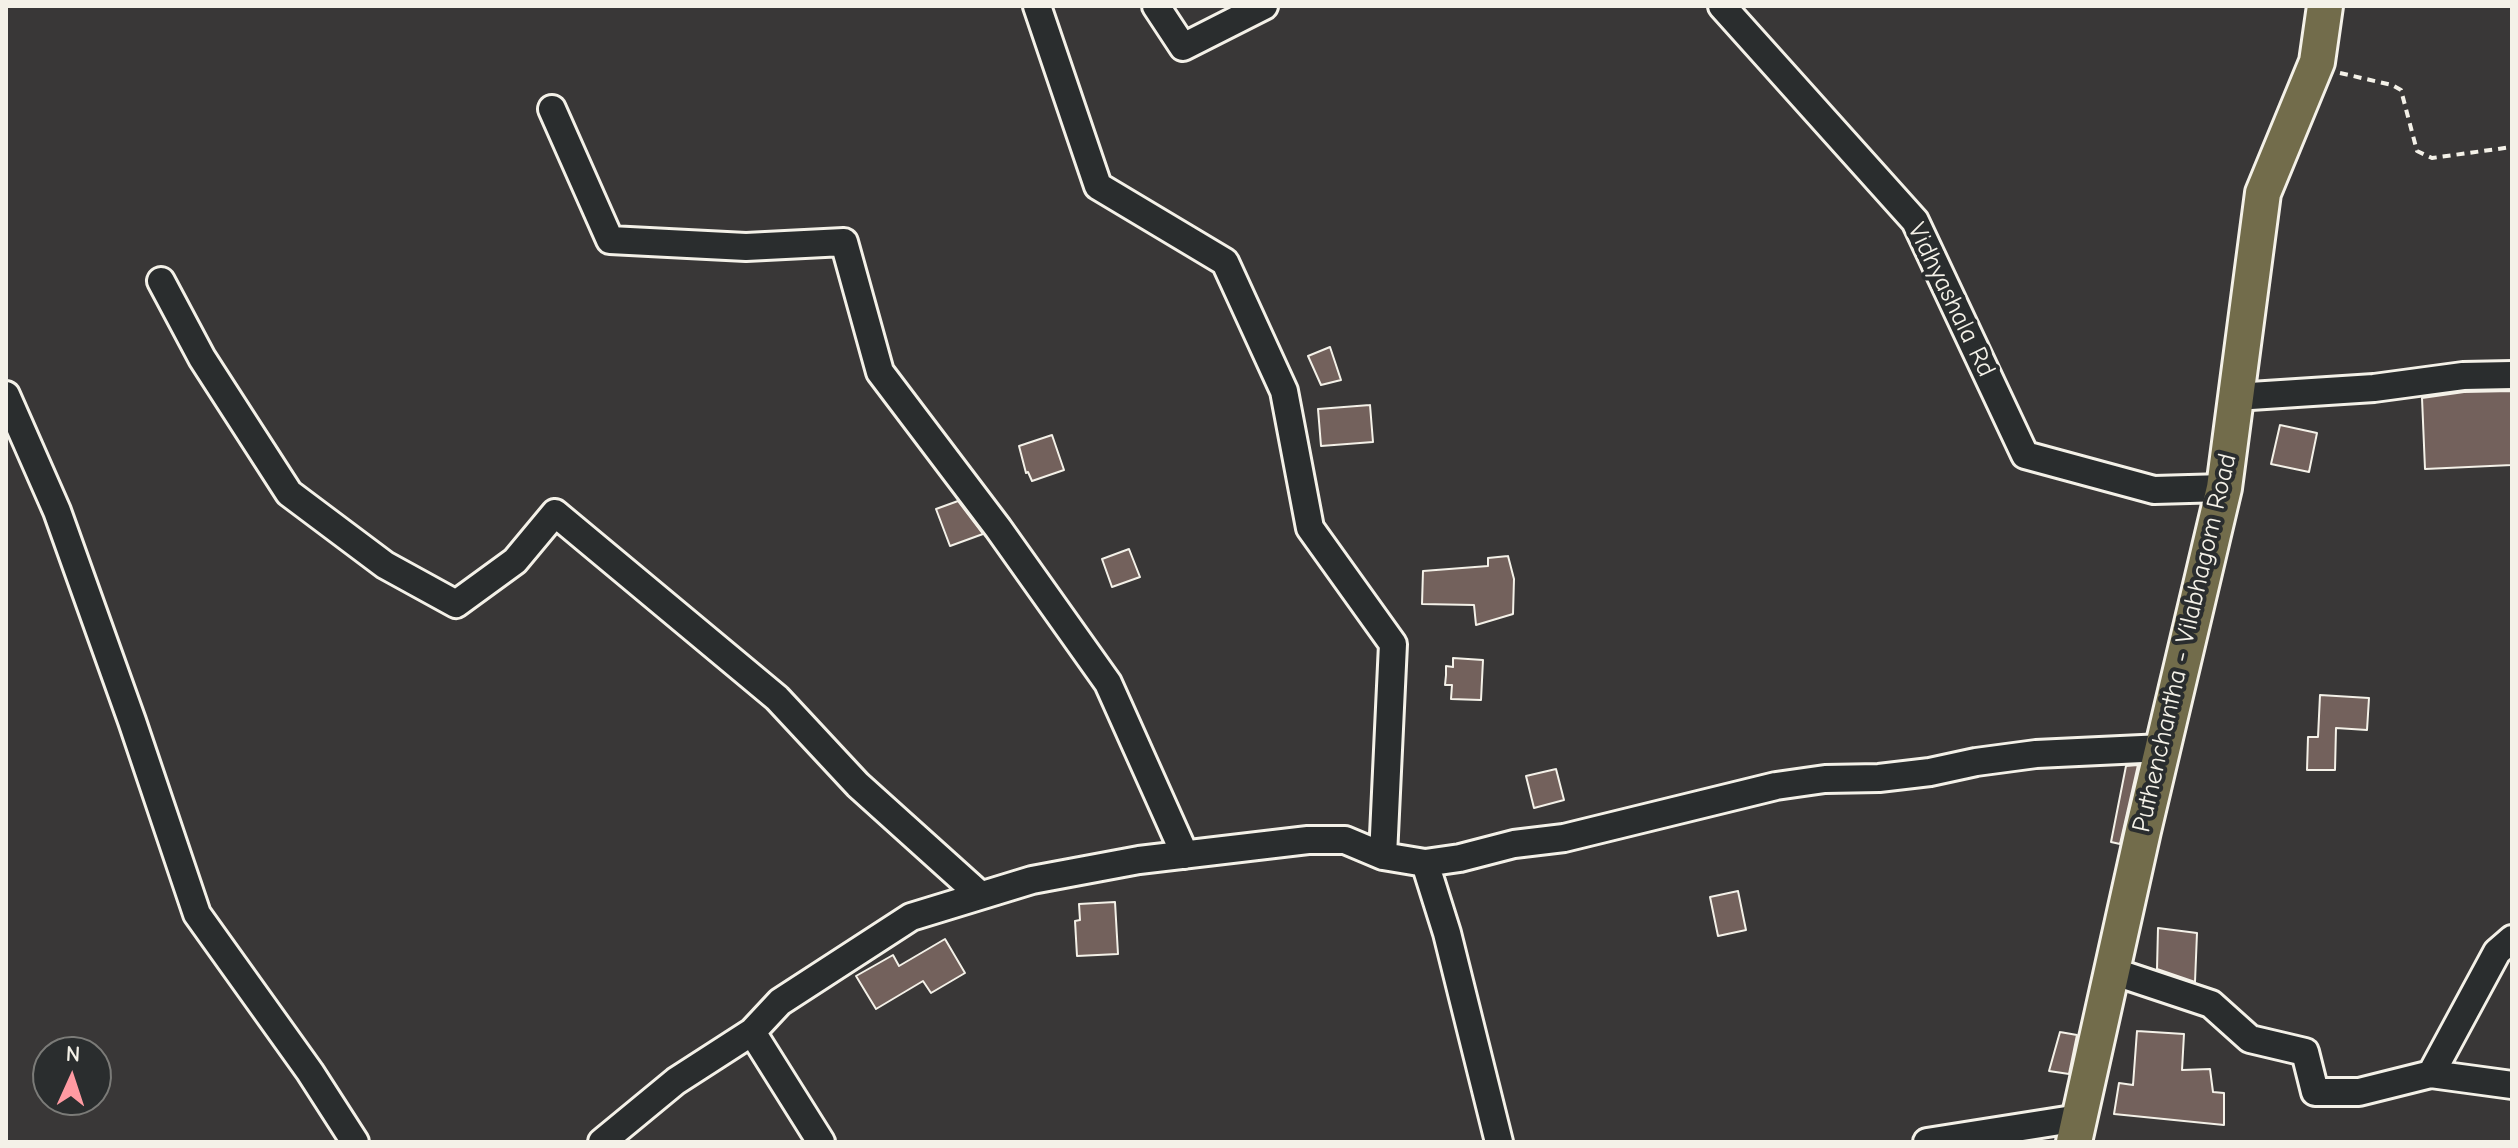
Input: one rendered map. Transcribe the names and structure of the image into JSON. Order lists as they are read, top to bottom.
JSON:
{
  "streets": {
    "main road": ["Puthenchantha - Vilabhagom Road"],
    "street": ["Vidhyashala Rd"]
  },
  "crossings": [
    ["Vidhyashala Rd", "Puthenchantha - Vilabhagom Road"]
  ],
  "north": "top"
}
